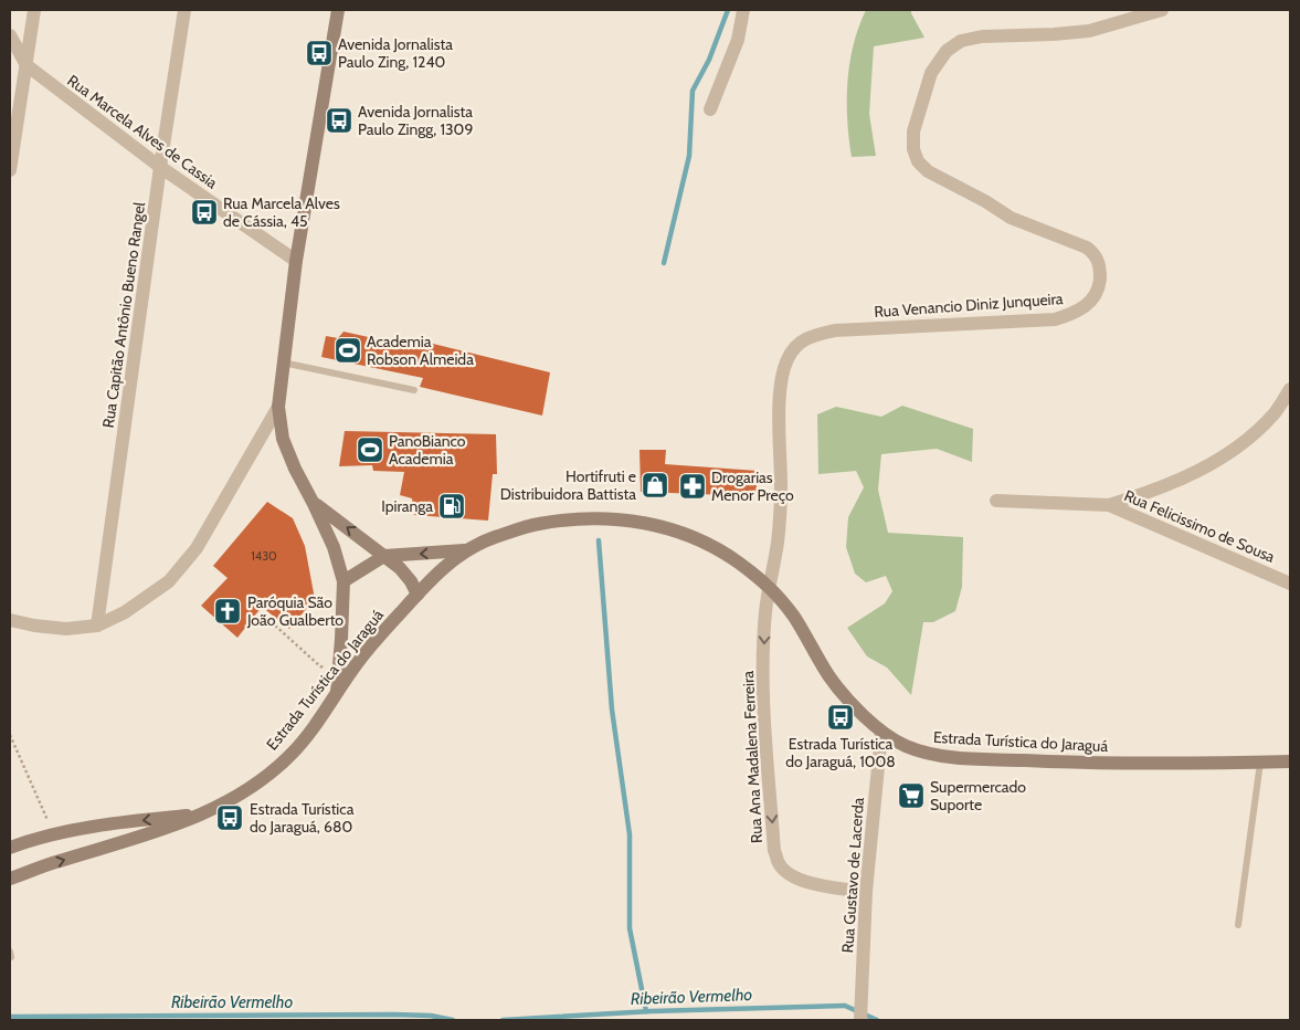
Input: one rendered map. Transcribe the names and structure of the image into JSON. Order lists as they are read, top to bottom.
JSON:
{
  "streets": {
    "main road": ["Estrada Turística do Jaraguá"],
    "street": [
      "Rua Marcela Alves de Cassia",
      "Rua Venancio Diniz Junqueira",
      "Rua Capitão Antônio Bueno Rangel",
      "Rua Felicissimo de Sousa",
      "Rua Ana Madalena Ferreira",
      "Rua Gustavo de Lacerda"
    ]
  },
  "crossings": [
    ["Rua Marcela Alves de Cassia", "Rua Capitão Antônio Bueno Rangel"],
    ["Rua Venancio Diniz Junqueira", "Estrada Turística do Jaraguá"],
    ["Rua Venancio Diniz Junqueira", "Rua Ana Madalena Ferreira"],
    ["Estrada Turística do Jaraguá", "Rua Ana Madalena Ferreira"],
    ["Estrada Turística do Jaraguá", "Rua Gustavo de Lacerda"],
    ["Rua Ana Madalena Ferreira", "Rua Gustavo de Lacerda"]
  ],
  "one_way": ["Rua Ana Madalena Ferreira"],
  "water": ["Ribeirão Vermelho"],
  "places": {
    "bus stop": [
      "Avenida Jornalista Paulo Zing, 1240",
      "Avenida Jornalista Paulo Zingg, 1309",
      "Rua Marcela Alves de Cássia, 45",
      "Estrada Turística do Jaraguá, 1008",
      "Estrada Turística do Jaraguá, 680"
    ],
    "sports": ["Academia Robson Almeida", "PanoBianco Academia"],
    "shop": ["Hortifruti e Distribuidora Battista"],
    "pharmacy": ["Drogarias Menor Preço"],
    "fuel station": ["Ipiranga"],
    "church": ["Paróquia São João Gualberto"],
    "supermarket": ["Supermercado Suporte"]
  },
  "house_numbers": ["1430"]
}
